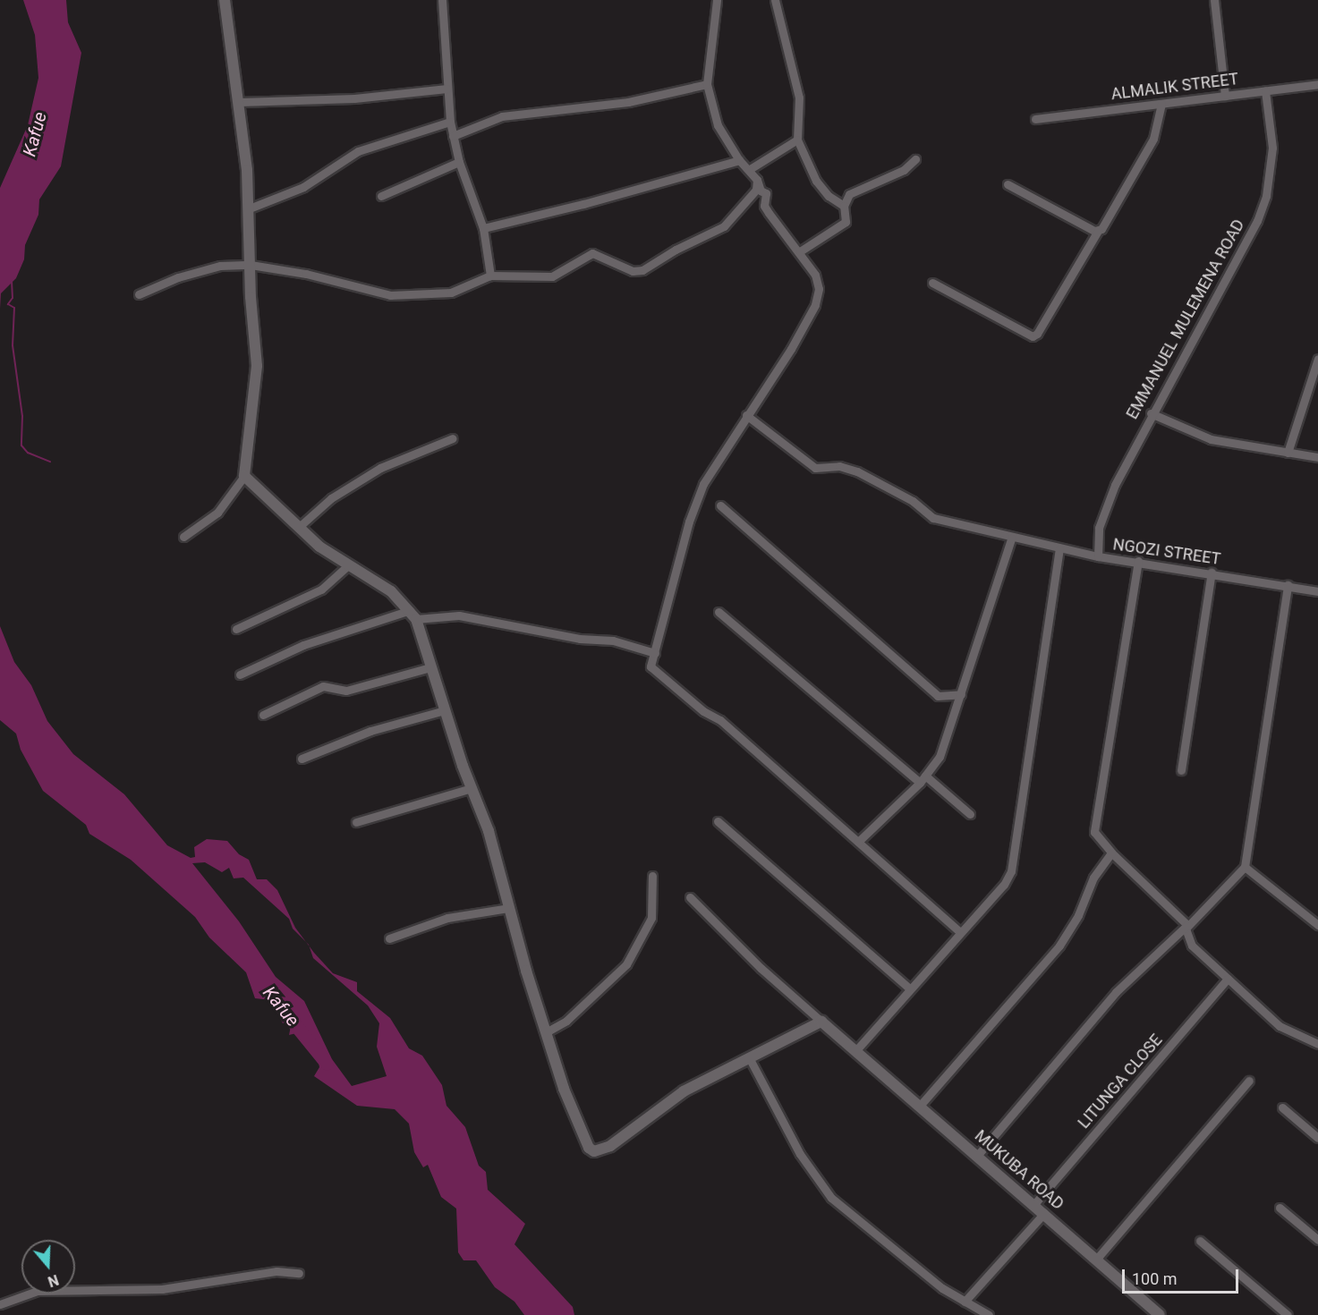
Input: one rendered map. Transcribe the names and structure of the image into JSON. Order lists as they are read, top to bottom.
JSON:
{
  "streets": {
    "street": [
      "ALMALIK STREET",
      "EMMANUEL MULEMENA ROAD",
      "NGOZI STREET",
      "LITUNGA CLOSE",
      "MUKUBA ROAD"
    ]
  },
  "crossings": [
    ["ALMALIK STREET", "EMMANUEL MULEMENA ROAD"],
    ["EMMANUEL MULEMENA ROAD", "NGOZI STREET"],
    ["LITUNGA CLOSE", "MUKUBA ROAD"]
  ],
  "water": ["Kafue"],
  "scale_bar": "100 m",
  "north": "bottom"
}
